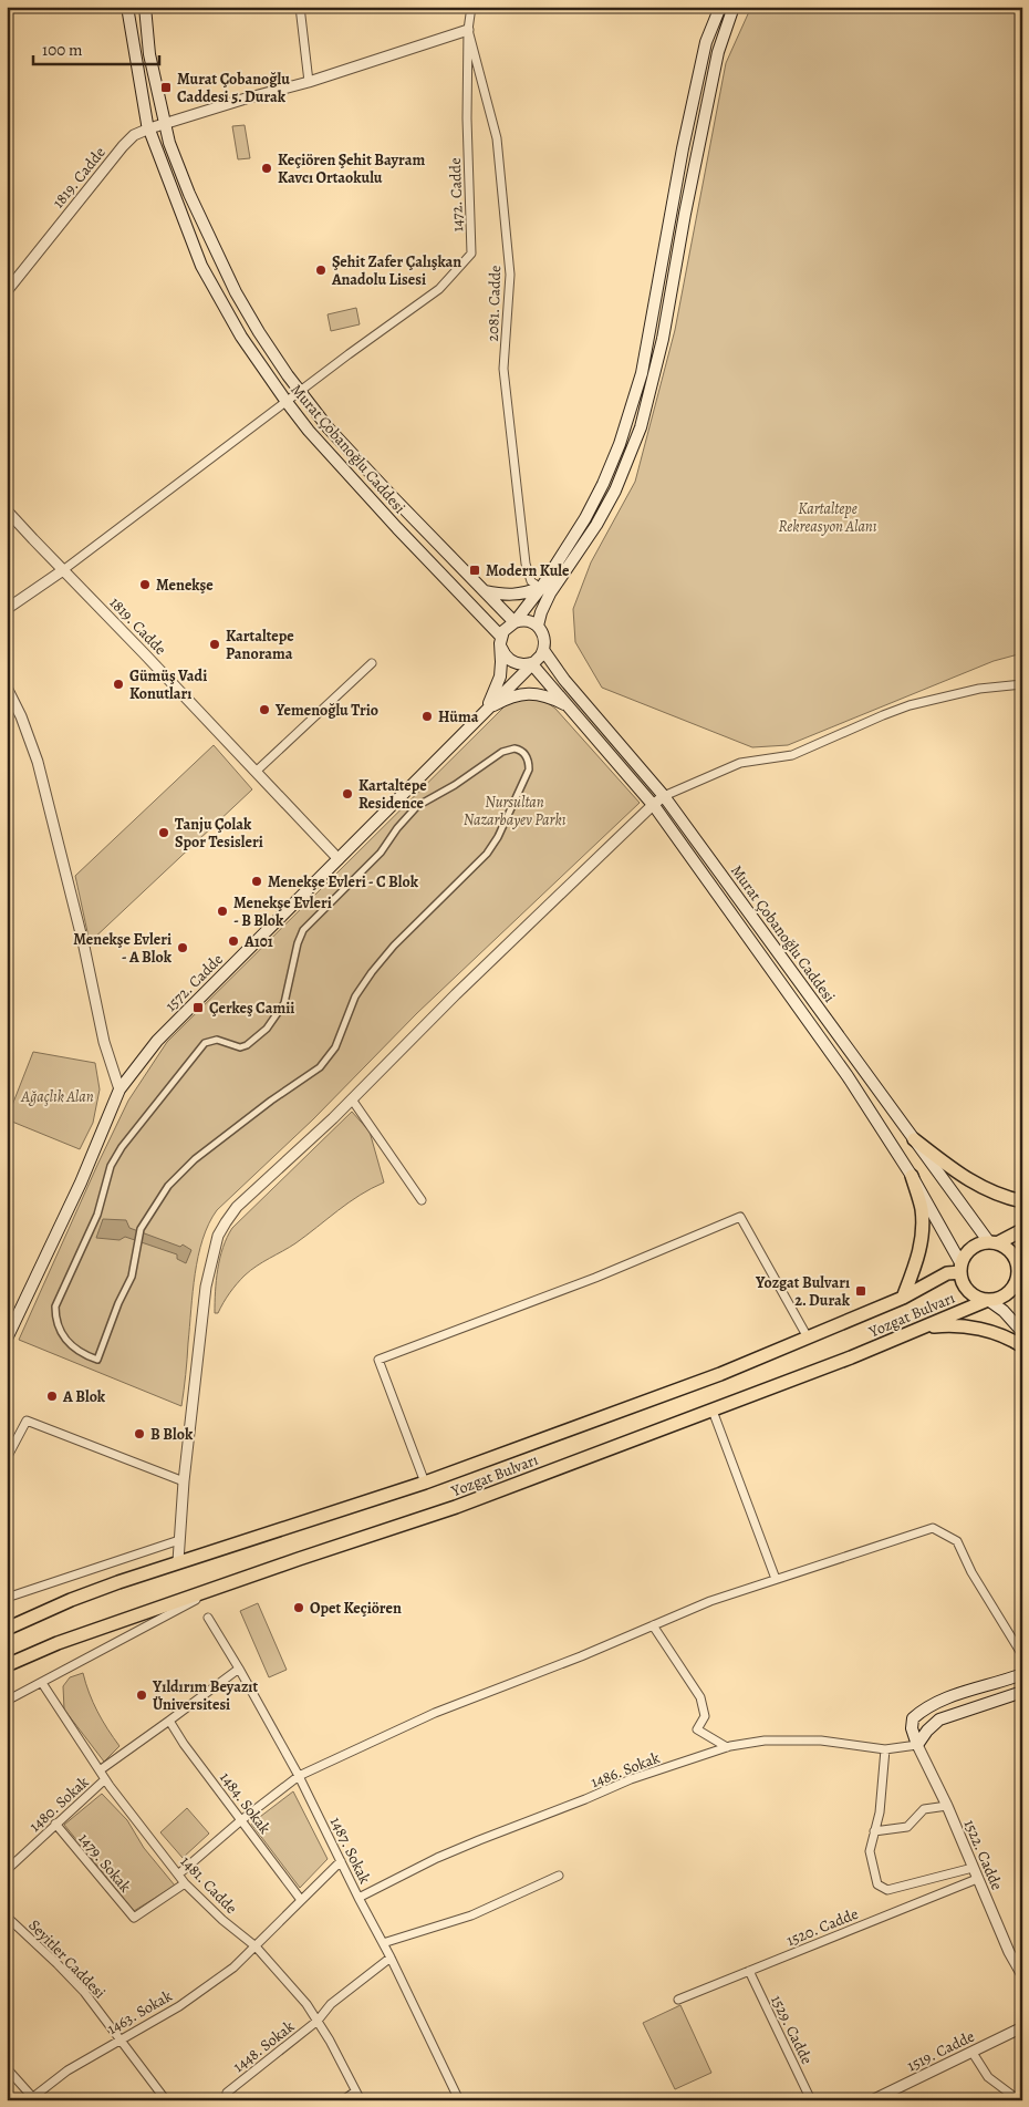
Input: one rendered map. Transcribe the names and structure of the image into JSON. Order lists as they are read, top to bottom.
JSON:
{
  "streets": {
    "main road": ["Murat Çobanoğlu Caddesi", "1572. Cadde", "Yozgat Bulvarı"],
    "street": [
      "1819. Cadde",
      "1472. Cadde",
      "2081. Cadde",
      "1486. Sokak",
      "1484. Sokak",
      "1480. Sokak",
      "1487. Sokak",
      "1522. Cadde",
      "1479. Sokak",
      "1481. Cadde",
      "1520. Cadde",
      "Seyitler Caddesi",
      "1463. Sokak",
      "1529. Cadde",
      "1448. Sokak",
      "1519. Cadde"
    ]
  },
  "crossings": [
    ["1819. Cadde", "1472. Cadde"],
    ["1819. Cadde", "2081. Cadde"],
    ["1819. Cadde", "Murat Çobanoğlu Caddesi"],
    ["1819. Cadde", "1572. Cadde"],
    ["1472. Cadde", "2081. Cadde"],
    ["1472. Cadde", "Murat Çobanoğlu Caddesi"],
    ["Murat Çobanoğlu Caddesi", "1572. Cadde"],
    ["Murat Çobanoğlu Caddesi", "Yozgat Bulvarı"],
    ["1486. Sokak", "1487. Sokak"],
    ["1486. Sokak", "1522. Cadde"],
    ["1480. Sokak", "1479. Sokak"],
    ["1480. Sokak", "1481. Cadde"],
    ["1487. Sokak", "1448. Sokak"],
    ["1522. Cadde", "1520. Cadde"],
    ["1479. Sokak", "1481. Cadde"],
    ["1481. Cadde", "1463. Sokak"],
    ["1481. Cadde", "1448. Sokak"],
    ["1520. Cadde", "1529. Cadde"],
    ["Seyitler Caddesi", "1463. Sokak"]
  ],
  "parks": ["Kartaltepe Rekreasyon Alanı", "Nursultan Nazarbayev Parkı", "Ağaçlık Alan"],
  "places": {
    "transit": [
      "Murat Çobanoğlu Caddesi 5. Durak",
      "Modern Kule",
      "Çerkeş Camii",
      "Yozgat Bulvarı 2. Durak"
    ],
    "other": [
      "Keçiören Şehit Bayram Kavcı Ortaokulu",
      "Şehit Zafer Çalışkan Anadolu Lisesi",
      "Menekşe",
      "Kartaltepe Panorama",
      "Gümüş Vadi Konutları",
      "Yemenoğlu Trio",
      "Hüma",
      "Kartaltepe Residence",
      "Tanju Çolak Spor Tesisleri",
      "Menekşe Evleri - C Blok",
      "Menekşe Evleri - B Blok",
      "A101",
      "Menekşe Evleri - A Blok",
      "A Blok",
      "B Blok",
      "Opet Keçiören",
      "Yıldırım Beyazıt Üniversitesi"
    ]
  },
  "scale_bar": "100 m"
}
